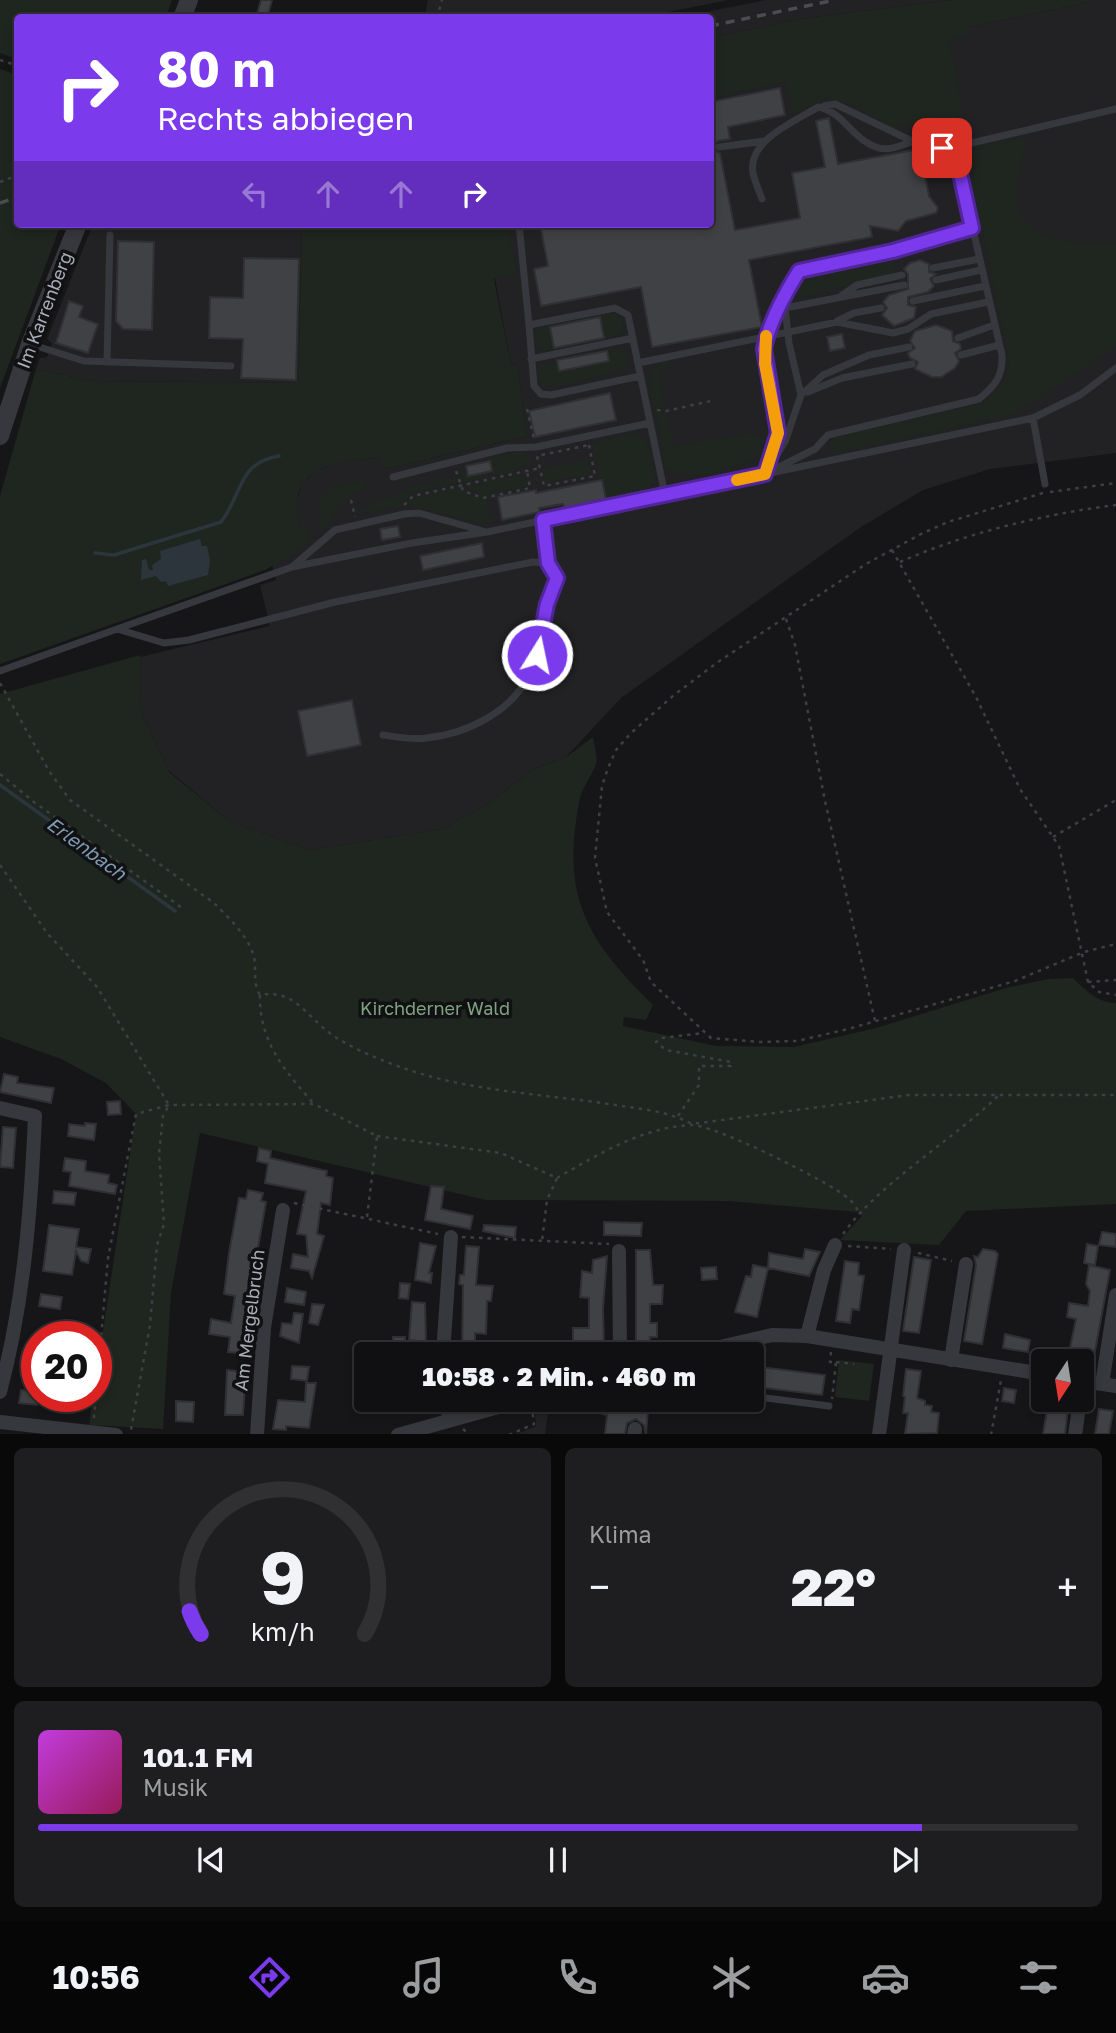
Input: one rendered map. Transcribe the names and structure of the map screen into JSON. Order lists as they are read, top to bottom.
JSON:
{
  "streets": {
    "street": ["Im Karrenberg", "Am Mergelbruch"]
  },
  "water": ["Erlenbach"],
  "parks": ["Kirchderner Wald"],
  "north": "bottom",
  "page": {
    "turn": ["80 m", "Rechts abbiegen"],
    "limit": "20",
    "trip": "10:58 · 2 Min. · 460 m",
    "tile": "Klima",
    "heat": ["−", "22°", "+"],
    "song": ["101.1 FM", "Musik"],
    "tabs": "10:56",
    "gauge": ["9", "km/h"]
  }
}
